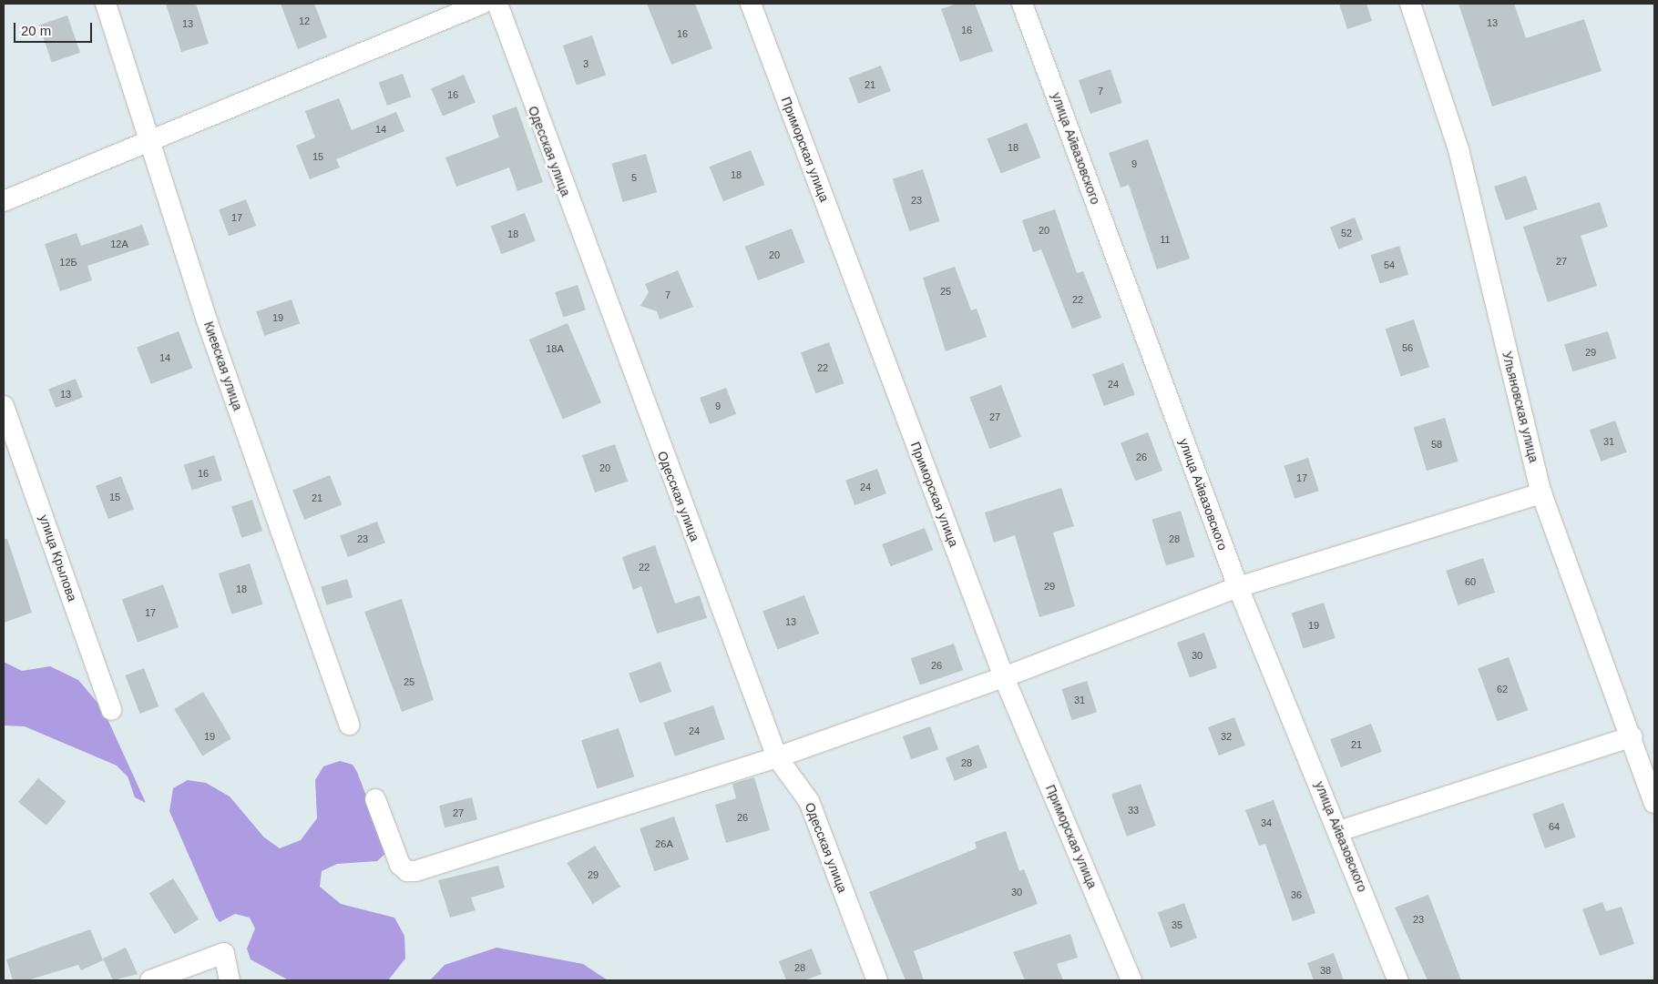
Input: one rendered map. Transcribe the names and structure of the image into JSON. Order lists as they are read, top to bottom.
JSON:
{
  "streets": {
    "street": [
      "улица Айвазовского",
      "Приморская улица",
      "Одесская улица",
      "Киевская улица",
      "Ульяновская улица",
      "улица Крылова"
    ]
  },
  "house_numbers": [
    "12",
    "13",
    "13",
    "16",
    "16",
    "3",
    "21",
    "7",
    "16",
    "14",
    "18",
    "15",
    "9",
    "18",
    "5",
    "23",
    "17",
    "20",
    "52",
    "18",
    "11",
    "12А",
    "20",
    "27",
    "12Б",
    "54",
    "25",
    "7",
    "22",
    "19",
    "56",
    "18А",
    "29",
    "14",
    "22",
    "24",
    "13",
    "9",
    "27",
    "31",
    "58",
    "26",
    "20",
    "16",
    "17",
    "24",
    "15",
    "21",
    "23",
    "28",
    "22",
    "60",
    "29",
    "18",
    "17",
    "13",
    "19",
    "30",
    "26",
    "25",
    "62",
    "31",
    "24",
    "19",
    "32",
    "21",
    "28",
    "33",
    "27",
    "26",
    "34",
    "64",
    "26А",
    "29",
    "30",
    "36",
    "23",
    "35",
    "28",
    "38"
  ],
  "scale_bar": "20 m"
}
